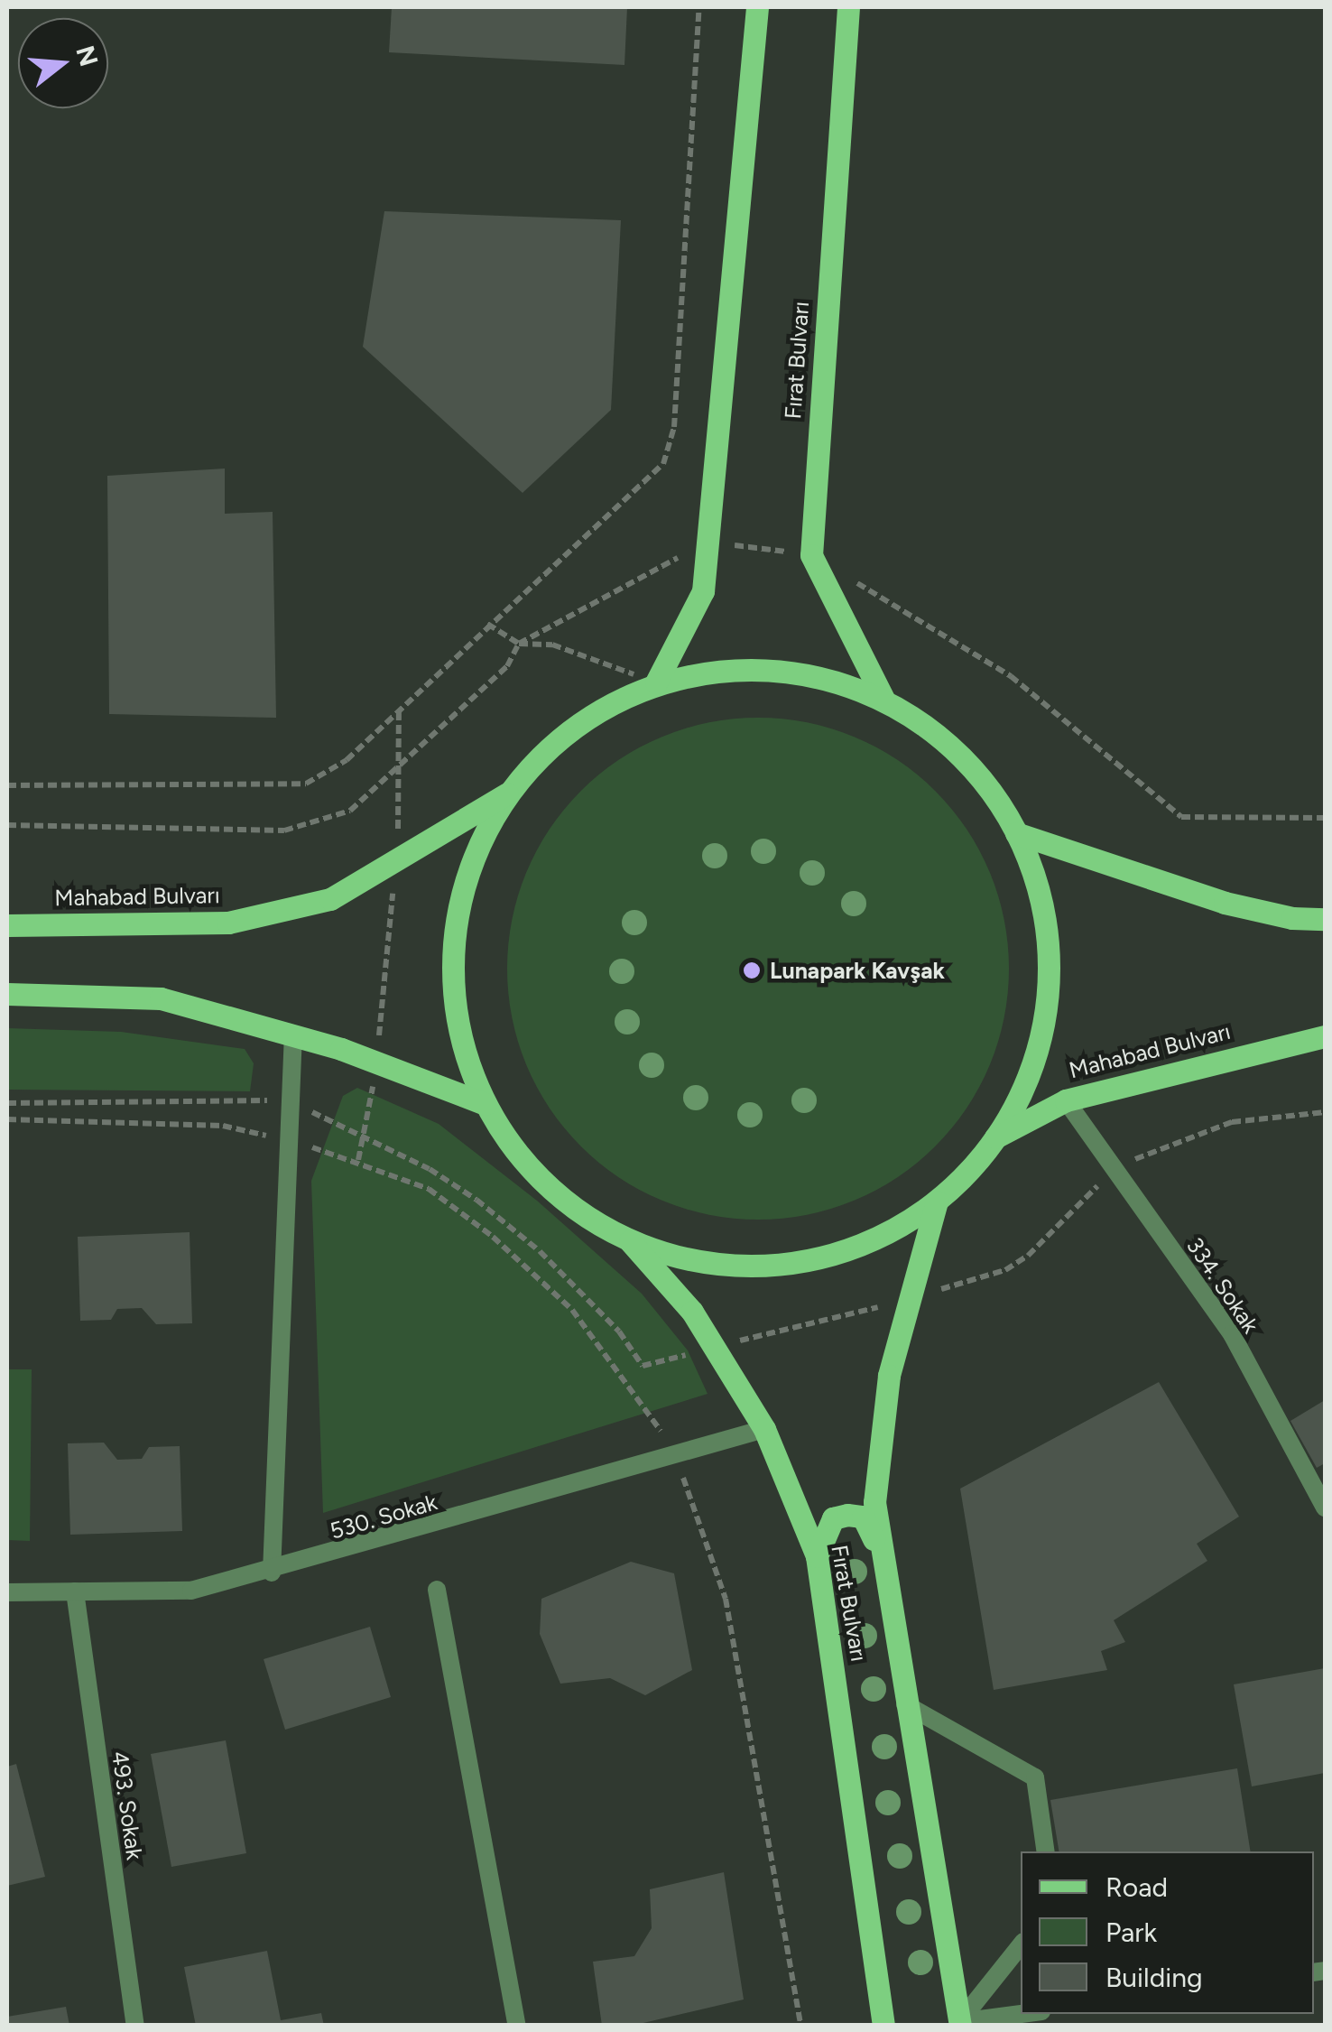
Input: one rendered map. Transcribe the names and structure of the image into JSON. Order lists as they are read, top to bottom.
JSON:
{
  "streets": {
    "main road": ["Fırat Bulvarı", "Mahabad Bulvarı"],
    "street": ["334. Sokak", "530. Sokak", "493. Sokak"]
  },
  "crossings": [
    ["Fırat Bulvarı", "530. Sokak"],
    ["Mahabad Bulvarı", "334. Sokak"],
    ["530. Sokak", "493. Sokak"]
  ],
  "places": ["Lunapark Kavşak"],
  "legend": ["Road", "Park", "Building"],
  "north": "right"
}
